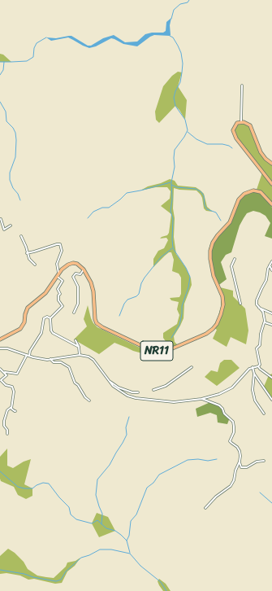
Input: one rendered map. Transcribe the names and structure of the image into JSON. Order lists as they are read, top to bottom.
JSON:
{
  "streets": {
    "highway": ["NR11"]
  }
}
